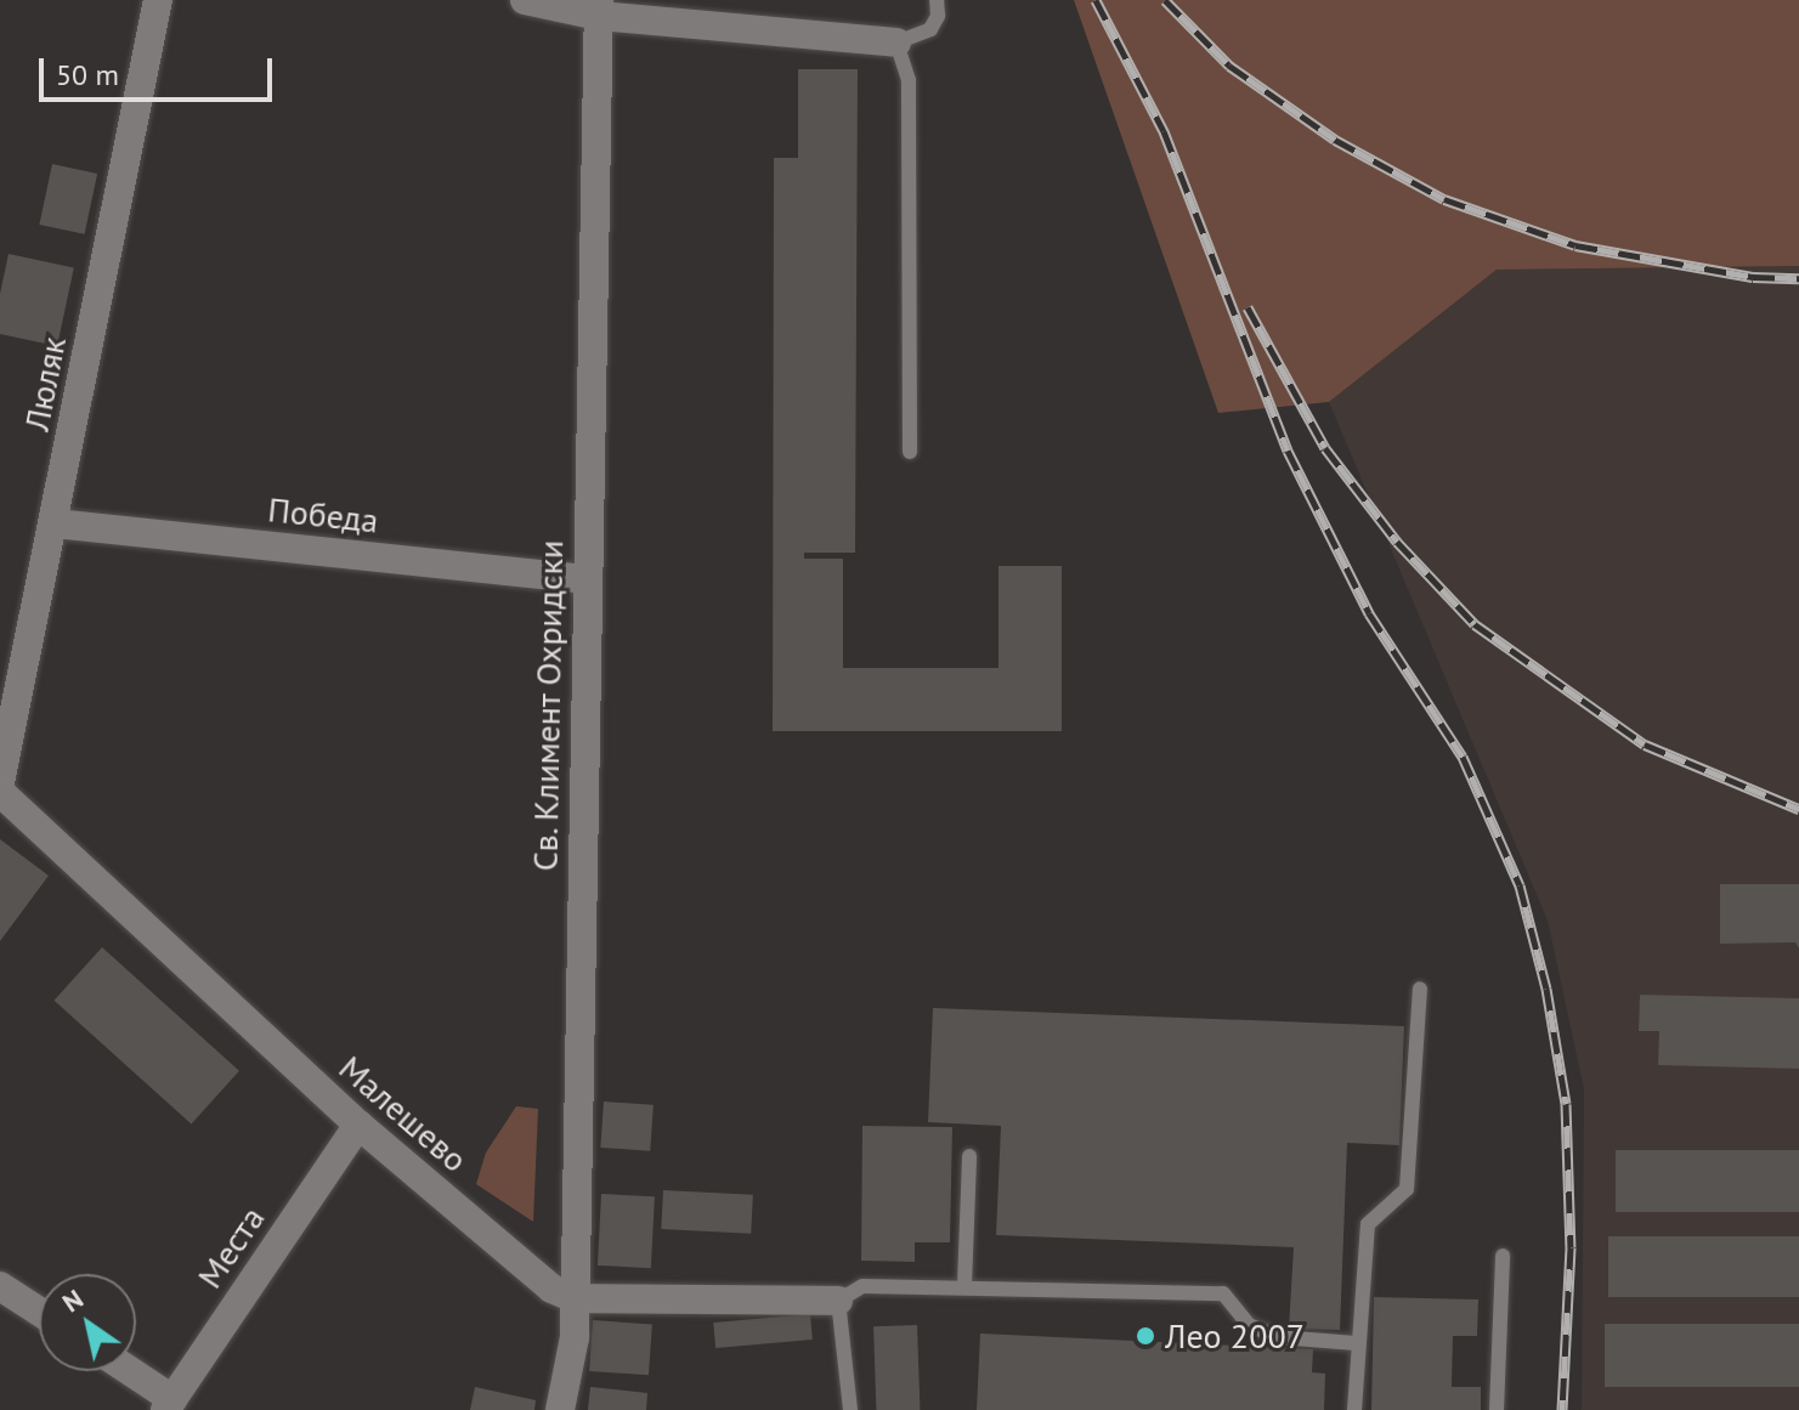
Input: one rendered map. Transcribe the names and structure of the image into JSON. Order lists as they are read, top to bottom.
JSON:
{
  "streets": {
    "street": [
      "Люляк",
      "Победа",
      "Св. Климент Охридски",
      "Малешево",
      "Места"
    ]
  },
  "crossings": [
    ["Люляк", "Победа"],
    ["Победа", "Св. Климент Охридски"],
    ["Св. Климент Охридски", "Малешево"],
    ["Малешево", "Места"]
  ],
  "places": ["Лео 2007"],
  "scale_bar": "50 m",
  "north": "top left"
}
